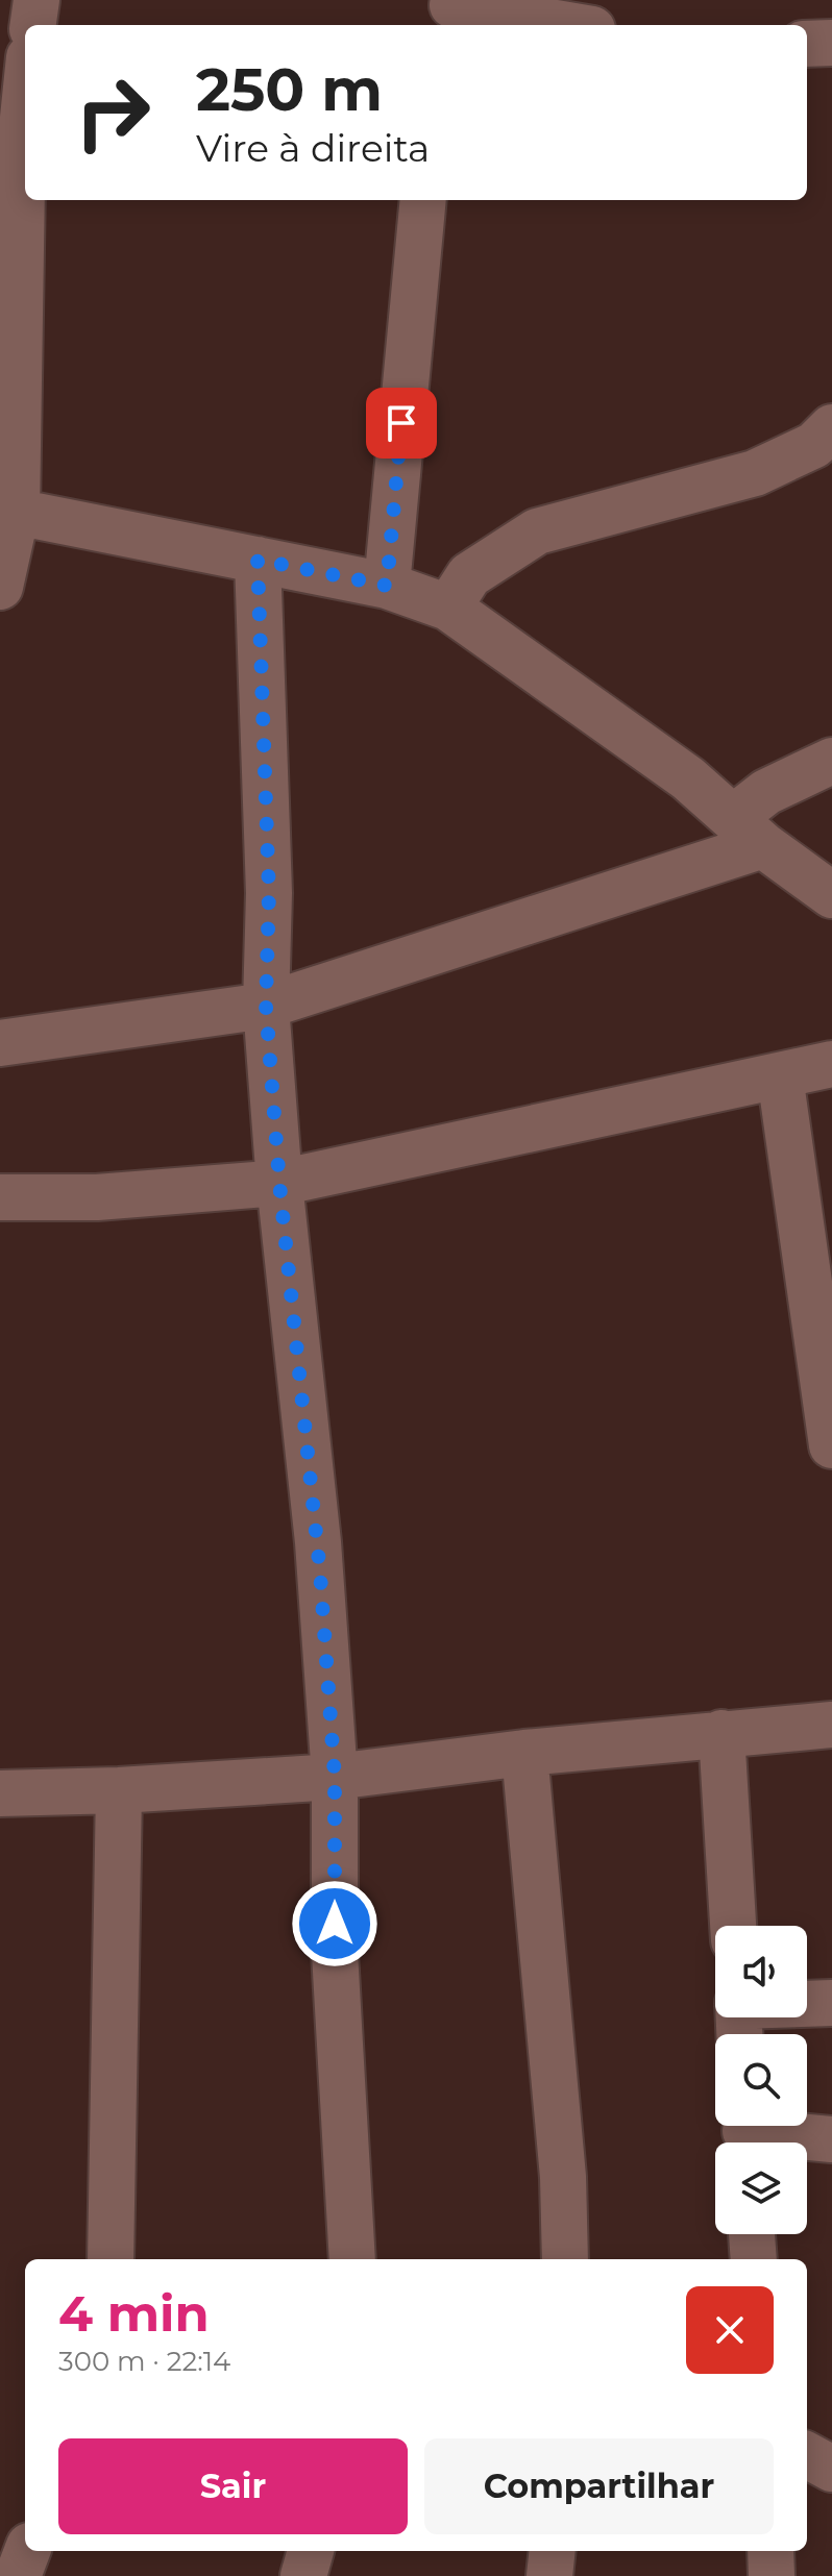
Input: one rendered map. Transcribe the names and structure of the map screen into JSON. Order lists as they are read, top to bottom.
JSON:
{
  "page": {
    "turn": ["250 m", "Vire à direita"],
    "heading": ["4 min", "300 m · 22:14"],
    "buttons": ["Sair", "Compartilhar"]
  }
}
